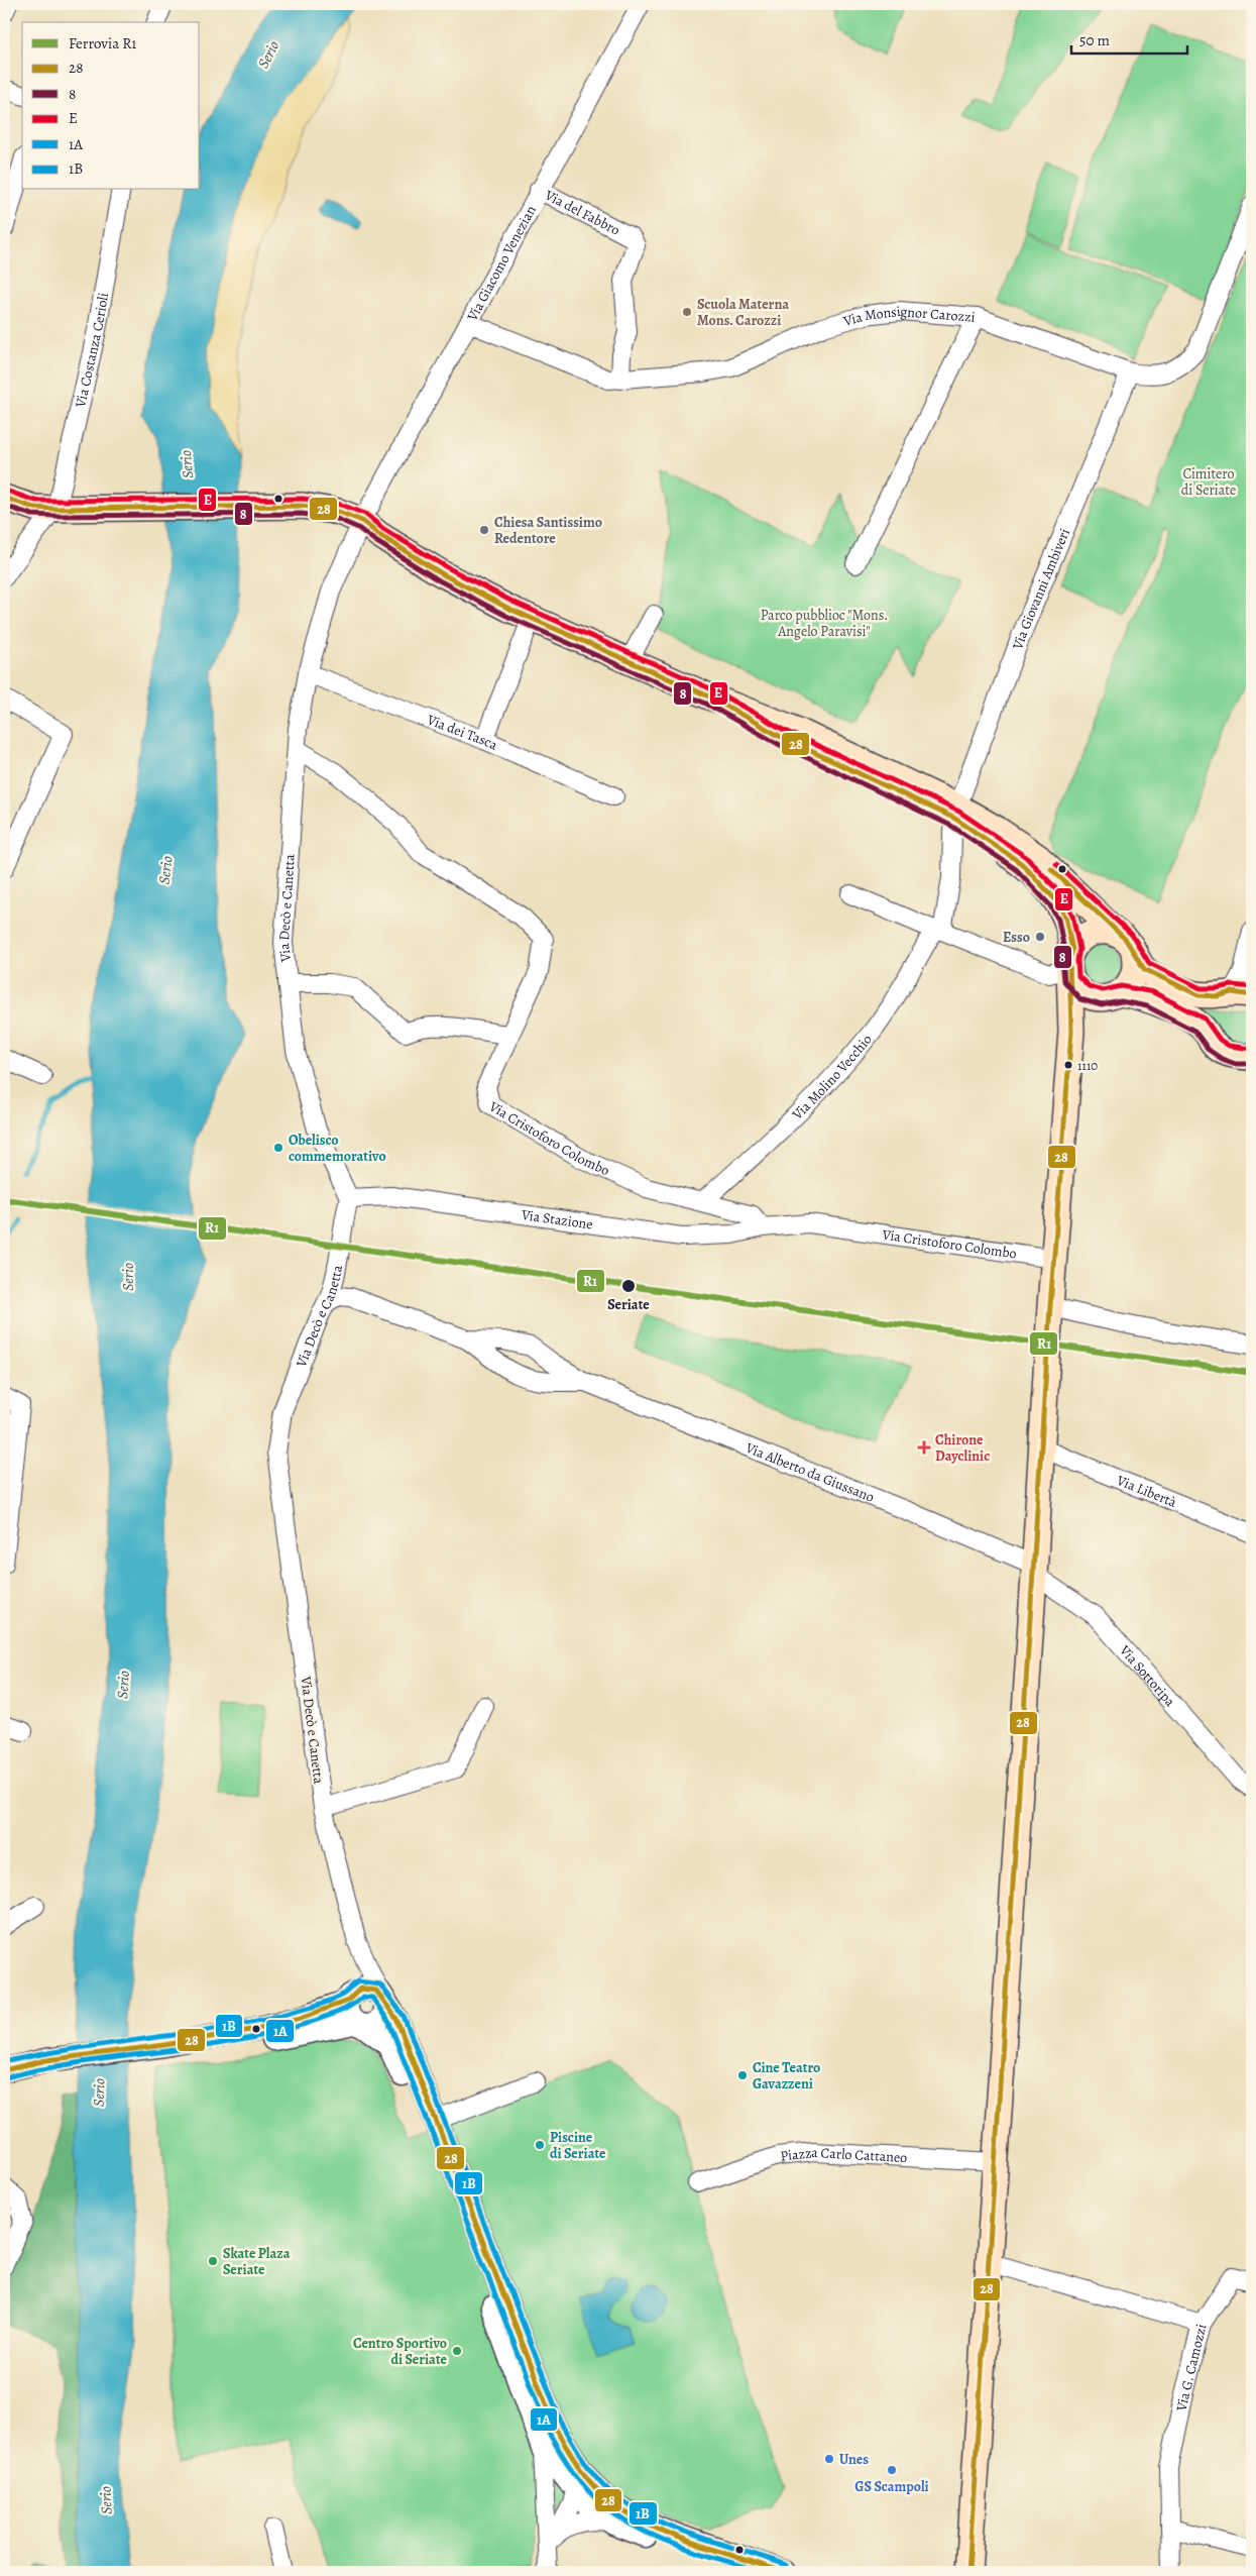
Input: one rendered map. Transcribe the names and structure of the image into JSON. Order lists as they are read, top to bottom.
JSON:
{
  "streets": {
    "street": [
      "Via del Fabbro",
      "Via Giacomo Venezian",
      "Via Monsignor Carozzi",
      "Via Costanza Cerioli",
      "Via Giovanni Ambiveri",
      "Via dei Tasca",
      "Via Decò e Canetta",
      "Via Molino Vecchio",
      "Via Cristoforo Colombo",
      "Via Stazione",
      "Via Alberto da Giussano",
      "Via Libertà",
      "Via Sottoripa",
      "Piazza Carlo Cattaneo",
      "Via G. Camozzi"
    ]
  },
  "crossings": [
    ["Via del Fabbro", "Via Giacomo Venezian"],
    ["Via del Fabbro", "Via Monsignor Carozzi"],
    ["Via Giacomo Venezian", "Via Monsignor Carozzi"],
    ["Via Giacomo Venezian", "Via Decò e Canetta"],
    ["Via Monsignor Carozzi", "Via Giovanni Ambiveri"],
    ["Via Giovanni Ambiveri", "Via Molino Vecchio"],
    ["Via dei Tasca", "Via Decò e Canetta"],
    ["Via Decò e Canetta", "Via Cristoforo Colombo"],
    ["Via Decò e Canetta", "Via Stazione"],
    ["Via Molino Vecchio", "Via Cristoforo Colombo"],
    ["Via Cristoforo Colombo", "Via Stazione"],
    ["Via Alberto da Giussano", "Via Sottoripa"]
  ],
  "water": ["Serio"],
  "parks": ["Cimitero di Seriate", "Parco pubblioc \"Mons. Angelo Paravisi\""],
  "places": {
    "other": [
      "Scuola Materna Mons. Carozzi",
      "Chiesa Santissimo Redentore",
      "Esso",
      "1110",
      "Obelisco commemorativo",
      "Seriate",
      "Cine Teatro Gavazzeni",
      "Piscine di Seriate",
      "Skate Plaza Seriate",
      "Centro Sportivo di Seriate",
      "Unes",
      "GS Scampoli"
    ],
    "health": ["Chirone Dayclinic"]
  },
  "lines": [
    "transit line E",
    "transit line 28",
    "transit line 8",
    "rail line R1",
    "transit line 1B",
    "transit line 1A"
  ],
  "legend": [
    "Ferrovia R1",
    "28",
    "8",
    "E",
    "1A",
    "1B"
  ],
  "scale_bar": "50 m"
}
